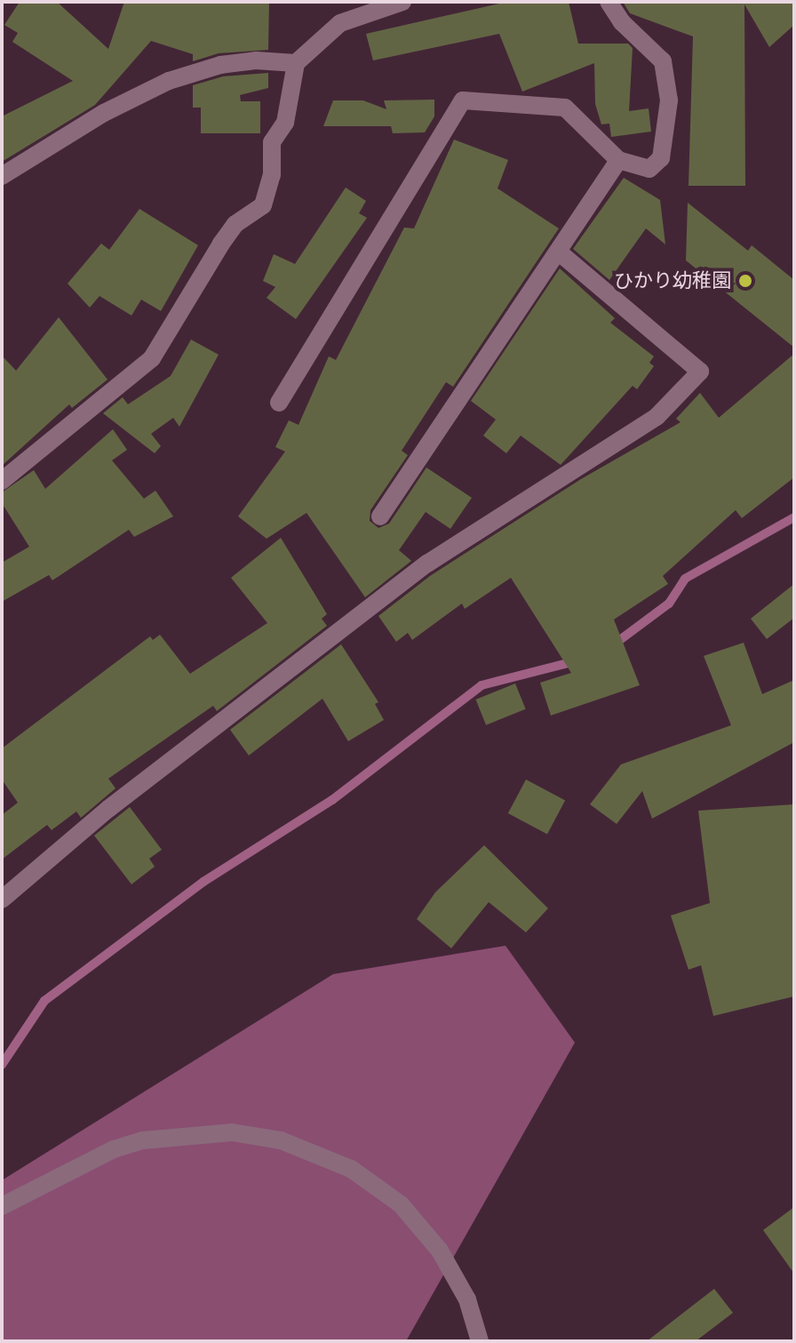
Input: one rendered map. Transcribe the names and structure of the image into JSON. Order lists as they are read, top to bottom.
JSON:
{
  "places": ["ひかり幼稚園"]
}
